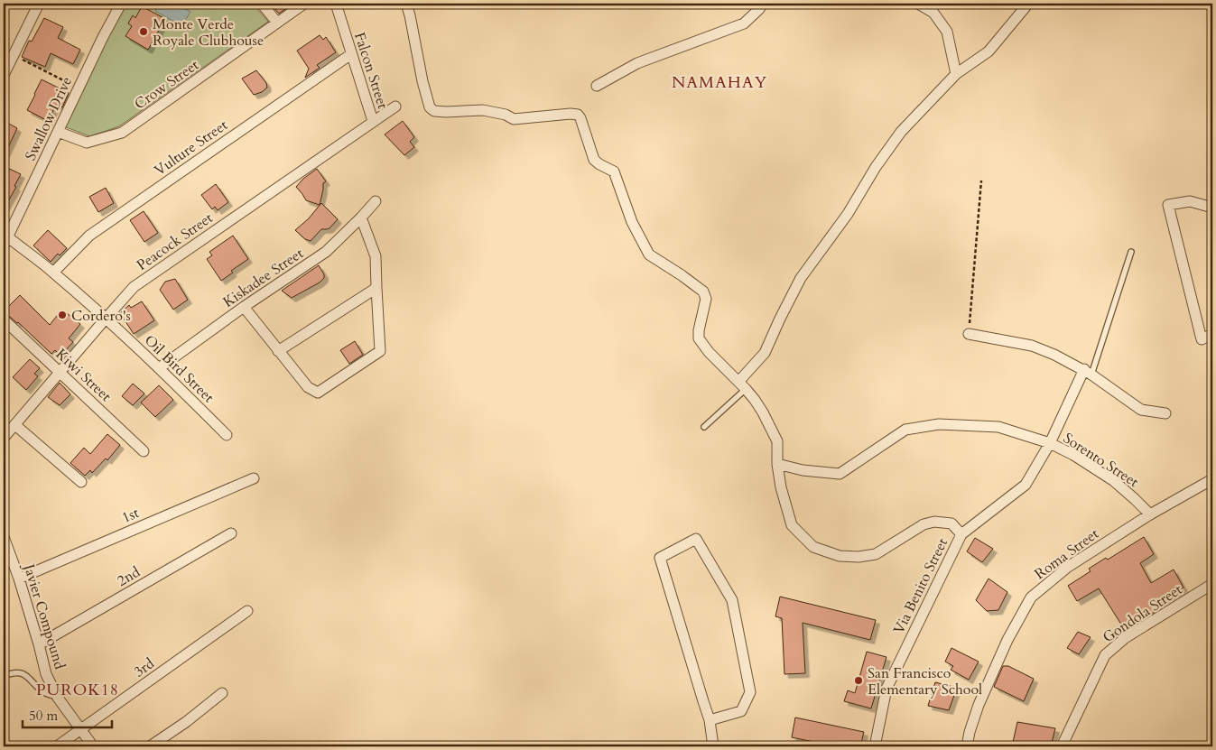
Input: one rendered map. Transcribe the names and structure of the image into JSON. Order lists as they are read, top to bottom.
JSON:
{
  "streets": {
    "street": [
      "Falcon Street",
      "Crow Street",
      "Swallow Drive",
      "Vulture Street",
      "Peacock Street",
      "Kiskadee Street",
      "Oil Bird Street",
      "Kiwi Street",
      "Sorento Street",
      "1st",
      "Roma Street",
      "2nd",
      "Via Benito Street",
      "Gondola Street",
      "Javier Compound",
      "3rd"
    ]
  },
  "crossings": [
    ["Falcon Street", "Vulture Street"],
    ["Falcon Street", "Peacock Street"],
    ["Crow Street", "Swallow Drive"],
    ["Swallow Drive", "Oil Bird Street"],
    ["Vulture Street", "Oil Bird Street"],
    ["Peacock Street", "Oil Bird Street"],
    ["Peacock Street", "Kiwi Street"],
    ["Kiskadee Street", "Oil Bird Street"],
    ["Sorento Street", "Roma Street"],
    ["Sorento Street", "Via Benito Street"],
    ["1st", "Javier Compound"],
    ["2nd", "Javier Compound"],
    ["Javier Compound", "3rd"]
  ],
  "districts": ["NAMAHAY", "PUROK18"],
  "places": ["Monte Verde Royale Clubhouse", "Cordero's", "San Francisco Elementary School"],
  "scale_bar": "50 m"
}
